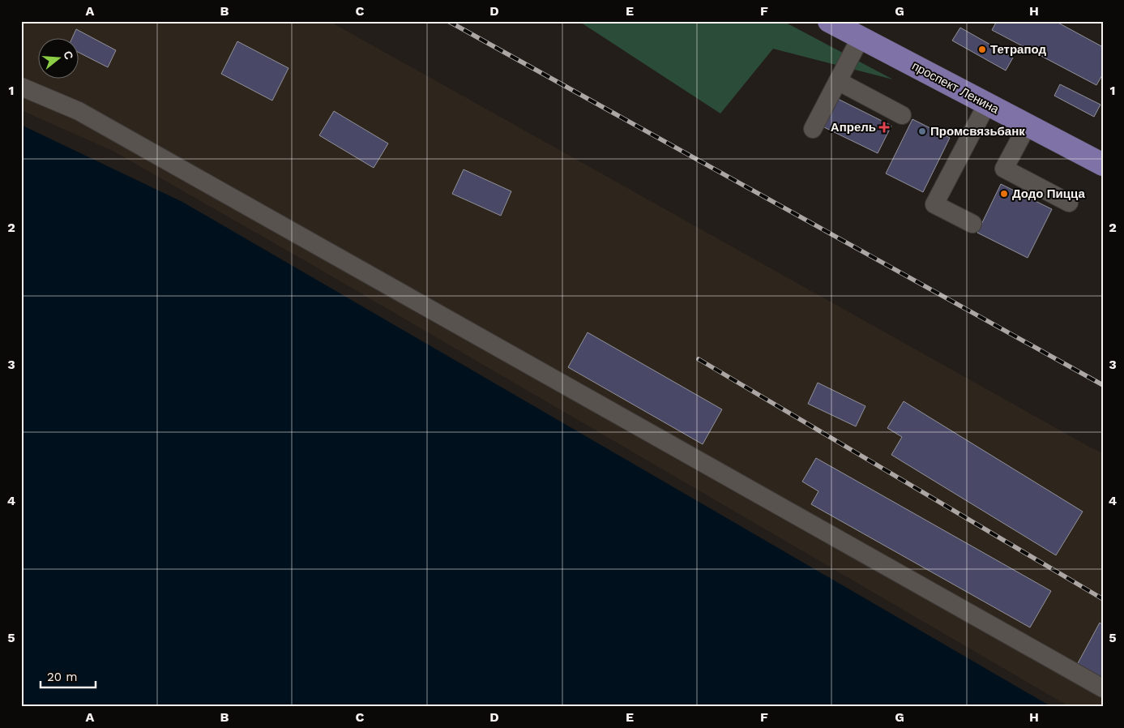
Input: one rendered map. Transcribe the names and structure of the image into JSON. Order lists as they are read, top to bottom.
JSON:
{
  "streets": {
    "main road": ["проспект Ленина"]
  },
  "places": {
    "other": ["Тетрапод", "Промсвязьбанк", "Додо Пицца"],
    "health": ["Апрель"]
  },
  "scale_bar": "20 m",
  "north": "right",
  "grid": {
    "columns": [
      "A",
      "B",
      "C",
      "D",
      "E",
      "F",
      "G",
      "H"
    ],
    "rows": [
      "1",
      "2",
      "3",
      "4",
      "5"
    ]
  }
}
